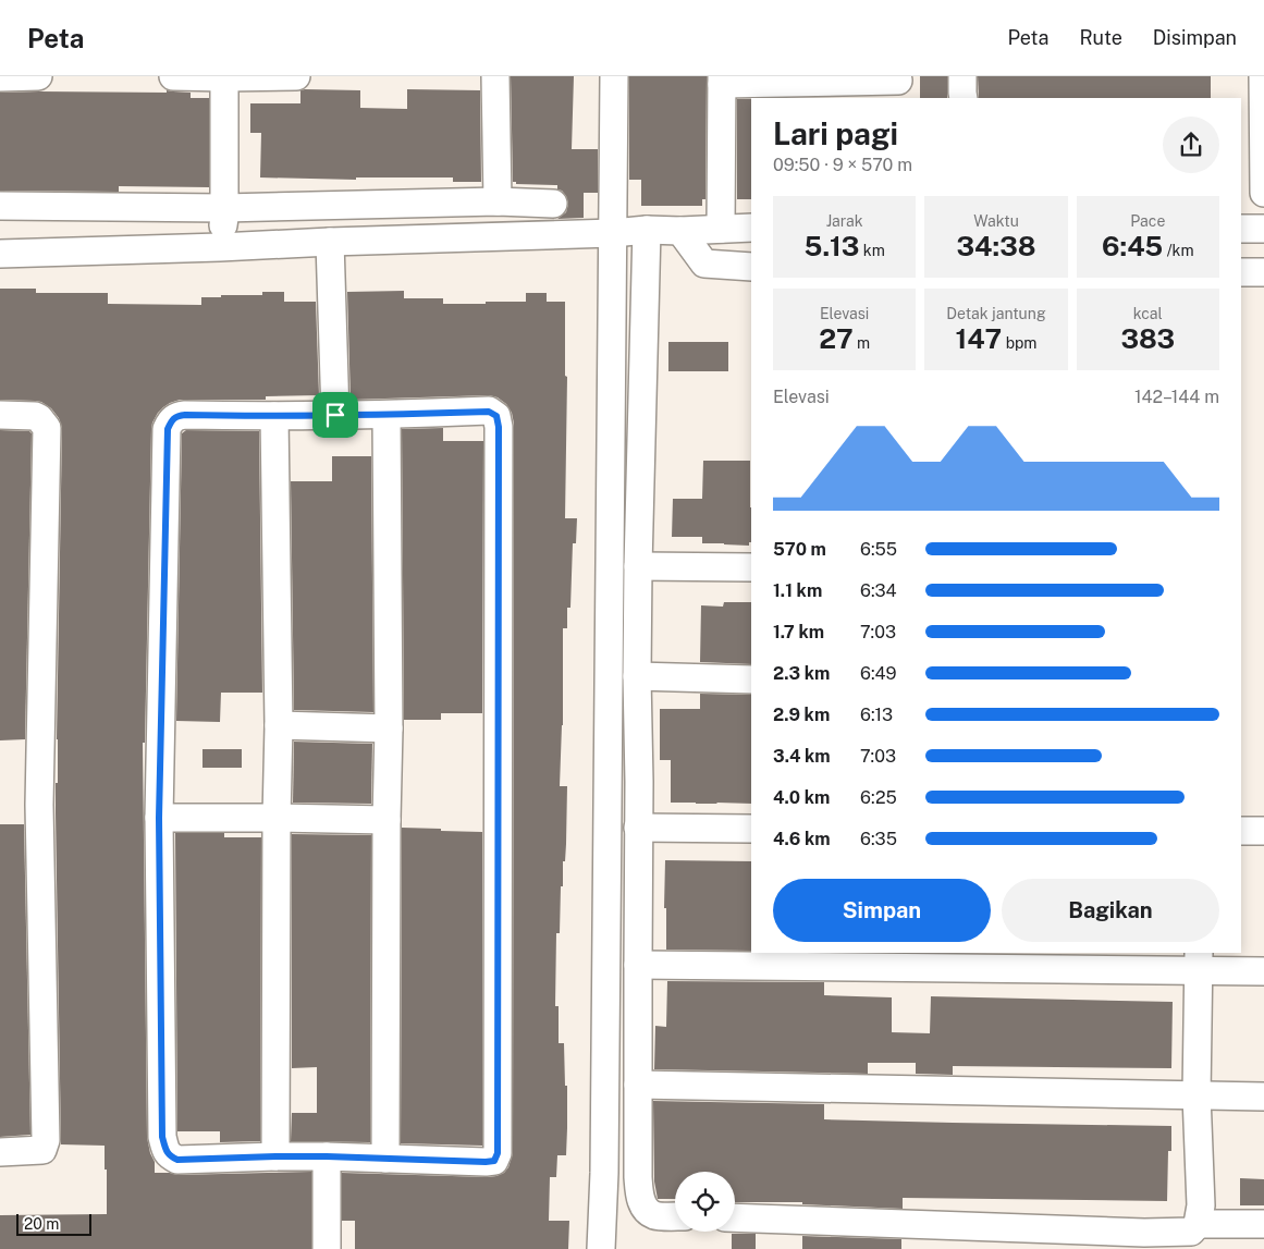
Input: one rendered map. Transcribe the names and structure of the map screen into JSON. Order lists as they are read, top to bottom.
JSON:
{
  "scale_bar": "20 m",
  "page": {
    "header": "Peta",
    "nav": ["Peta", "Rute", "Disimpan"],
    "heading": ["Lari pagi", "09:50 · 9 × 570 m"],
    "stats": [
      ["Jarak", "5.13 km"],
      ["Waktu", "34:38"],
      ["Pace", "6:45 /km"],
      ["Elevasi", "27 m"],
      ["Detak jantung", "147 bpm"],
      ["kcal", "383"]
    ],
    "chart": ["Elevasi", "142–144 m"],
    "list": [
      {
        "name": "570 m",
        "note": "6:55"
      },
      {
        "name": "1.1 km",
        "note": "6:34"
      },
      {
        "name": "1.7 km",
        "note": "7:03"
      },
      {
        "name": "2.3 km",
        "note": "6:49"
      },
      {
        "name": "2.9 km",
        "note": "6:13"
      },
      {
        "name": "3.4 km",
        "note": "7:03"
      },
      {
        "name": "4.0 km",
        "note": "6:25"
      },
      {
        "name": "4.6 km",
        "note": "6:35"
      }
    ],
    "buttons": ["Simpan", "Bagikan"],
    "scale": "20 m"
  }
}
